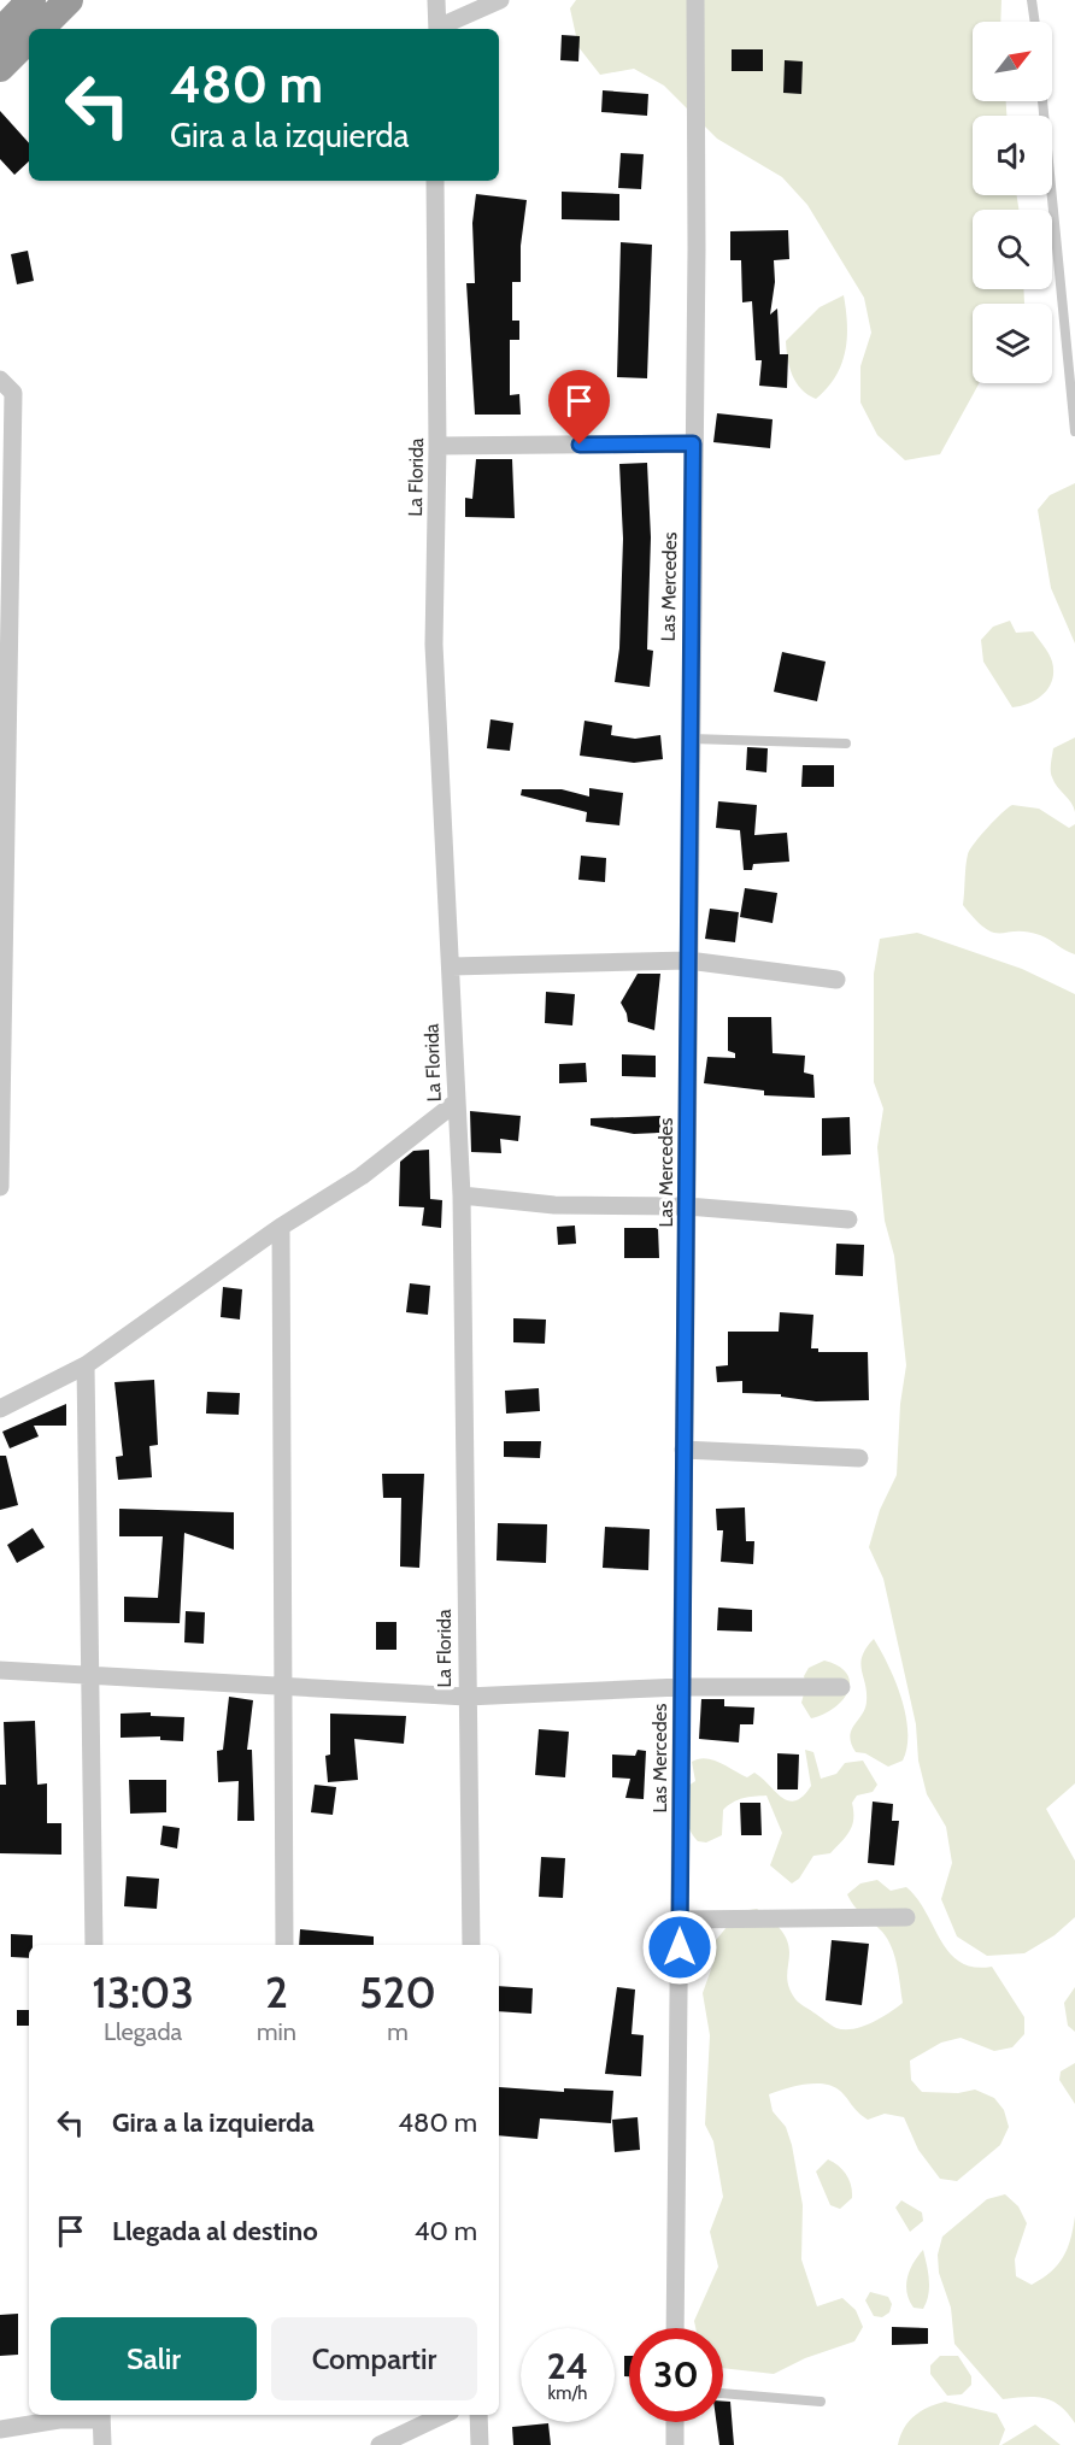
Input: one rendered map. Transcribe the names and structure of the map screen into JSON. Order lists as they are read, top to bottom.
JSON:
{
  "streets": {
    "street": ["La Florida", "Las Mercedes"]
  },
  "north": "top right",
  "page": {
    "turn": ["480 m", "Gira a la izquierda"],
    "eta": [
      "13:03",
      "Llegada",
      "2",
      "min",
      "520",
      "m"
    ],
    "list": [
      {
        "name": "Gira a la izquierda",
        "value": "480 m"
      },
      {
        "name": "Llegada al destino",
        "value": "40 m"
      }
    ],
    "buttons": ["Salir", "Compartir"],
    "speed": "24 km/h",
    "limit": "30"
  }
}
